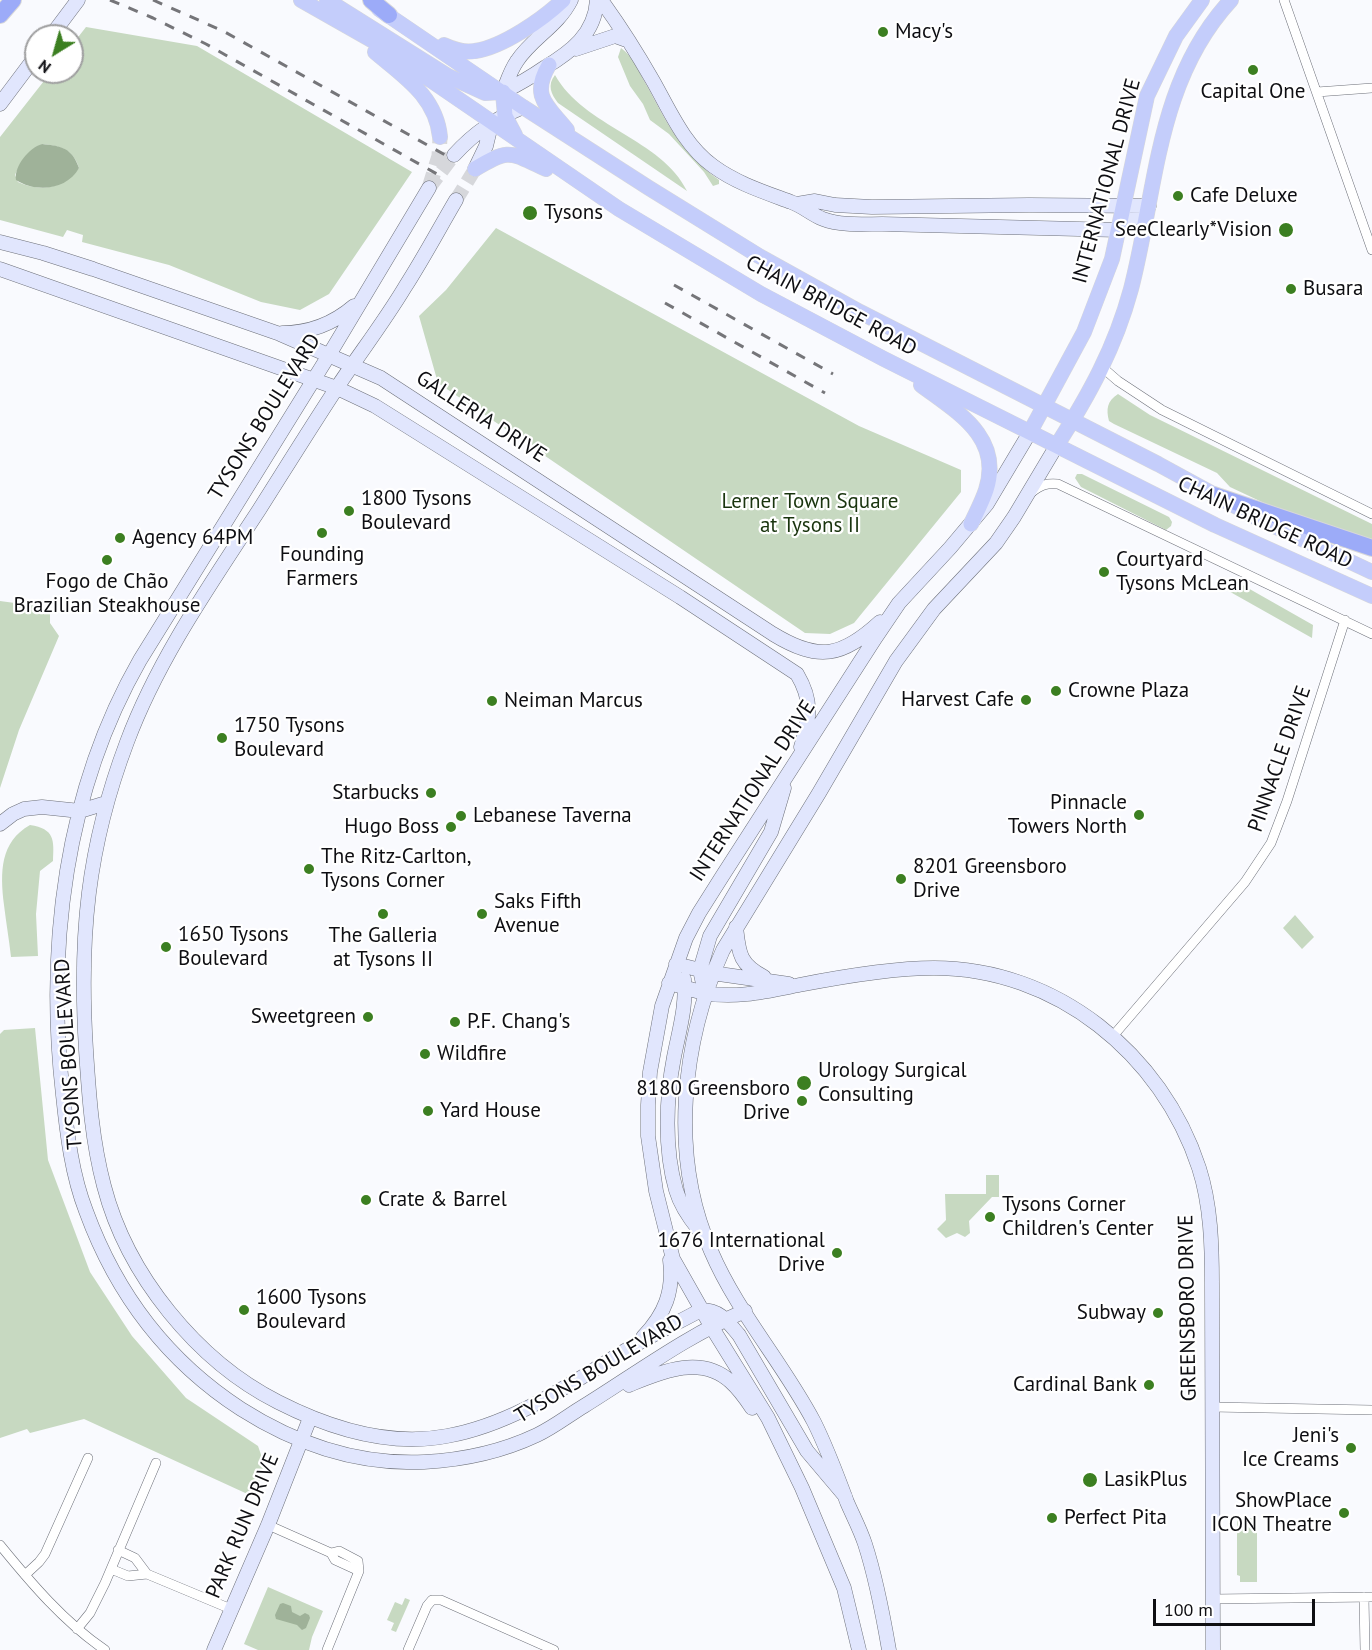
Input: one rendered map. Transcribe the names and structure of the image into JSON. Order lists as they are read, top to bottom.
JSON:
{
  "streets": {
    "main road": ["INTERNATIONAL DRIVE", "CHAIN BRIDGE ROAD"],
    "street": [
      "TYSONS BOULEVARD",
      "GALLERIA DRIVE",
      "PINNACLE DRIVE",
      "GREENSBORO DRIVE",
      "PARK RUN DRIVE"
    ]
  },
  "crossings": [
    ["INTERNATIONAL DRIVE", "CHAIN BRIDGE ROAD"],
    ["INTERNATIONAL DRIVE", "TYSONS BOULEVARD"],
    ["INTERNATIONAL DRIVE", "GALLERIA DRIVE"],
    ["INTERNATIONAL DRIVE", "GREENSBORO DRIVE"],
    ["TYSONS BOULEVARD", "GALLERIA DRIVE"],
    ["TYSONS BOULEVARD", "PARK RUN DRIVE"],
    ["PINNACLE DRIVE", "GREENSBORO DRIVE"]
  ],
  "parks": ["Lerner Town Square at Tysons II"],
  "places": [
    "Macy's",
    "Capital One",
    "Cafe Deluxe",
    "Tysons",
    "SeeClearly*Vision",
    "Busara",
    "1800 Tysons Boulevard",
    "Founding Farmers",
    "Agency 64PM",
    "Fogo de Chão Brazilian Steakhouse",
    "Courtyard Tysons McLean",
    "Crowne Plaza",
    "Harvest Cafe",
    "Neiman Marcus",
    "1750 Tysons Boulevard",
    "Starbucks",
    "Pinnacle Towers North",
    "Lebanese Taverna",
    "Hugo Boss",
    "The Ritz-Carlton, Tysons Corner",
    "8201 Greensboro Drive",
    "The Galleria at Tysons II",
    "Saks Fifth Avenue",
    "1650 Tysons Boulevard",
    "Sweetgreen",
    "P.F. Chang's",
    "Wildfire",
    "Urology Surgical Consulting",
    "8180 Greensboro Drive",
    "Yard House",
    "Crate & Barrel",
    "Tysons Corner Children's Center",
    "1676 International Drive",
    "1600 Tysons Boulevard",
    "Subway",
    "Cardinal Bank",
    "Jeni's Ice Creams",
    "LasikPlus",
    "ShowPlace ICON Theatre",
    "Perfect Pita"
  ],
  "scale_bar": "100 m",
  "north": "bottom left"
}
